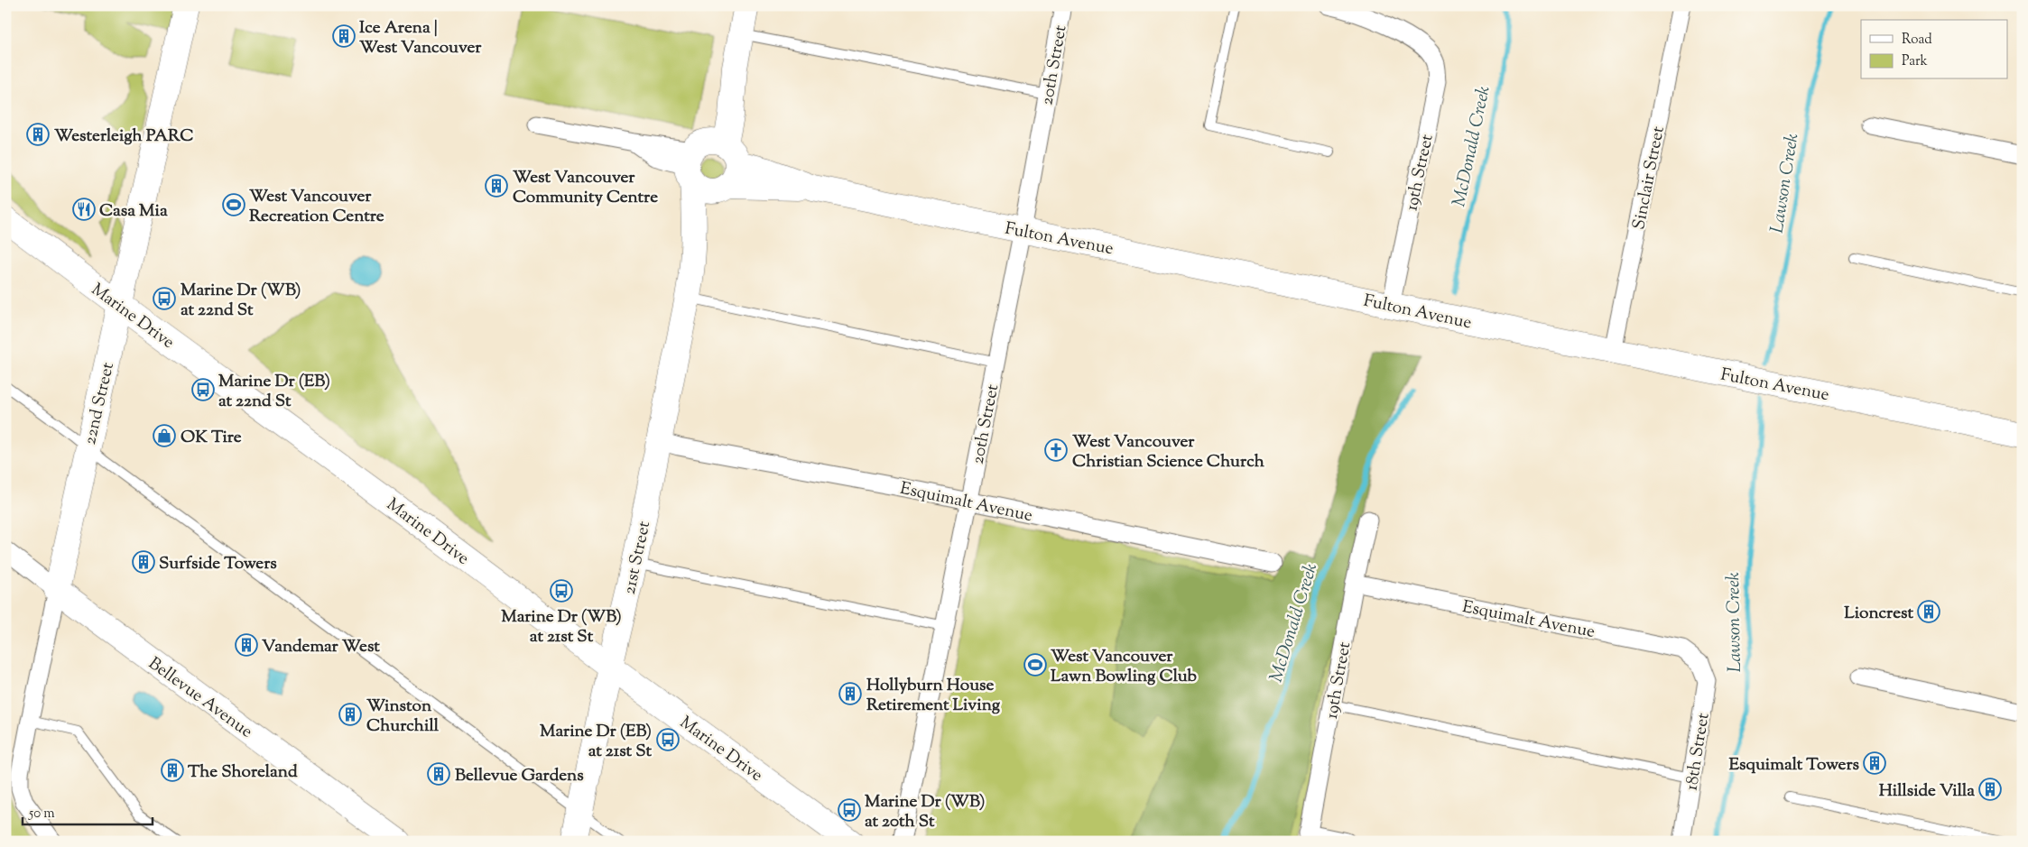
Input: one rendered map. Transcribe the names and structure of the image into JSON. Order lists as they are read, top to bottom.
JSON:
{
  "streets": {
    "street": [
      "20th Street",
      "19th Street",
      "Sinclair Street",
      "Fulton Avenue",
      "Marine Drive",
      "22nd Street",
      "Esquimalt Avenue",
      "21st Street",
      "Bellevue Avenue",
      "18th Street"
    ]
  },
  "crossings": [
    ["20th Street", "Fulton Avenue"],
    ["20th Street", "Esquimalt Avenue"],
    ["19th Street", "Fulton Avenue"],
    ["19th Street", "Esquimalt Avenue"],
    ["Sinclair Street", "Fulton Avenue"],
    ["Fulton Avenue", "21st Street"],
    ["Marine Drive", "22nd Street"],
    ["Marine Drive", "21st Street"],
    ["22nd Street", "Bellevue Avenue"],
    ["Esquimalt Avenue", "21st Street"],
    ["Esquimalt Avenue", "18th Street"]
  ],
  "water": ["McDonald Creek", "Lawson Creek"],
  "places": {
    "building": [
      "Ice Arena | West Vancouver",
      "Westerleigh PARC",
      "West Vancouver Community Centre",
      "Surfside Towers",
      "Lioncrest",
      "Vandemar West",
      "Hollyburn House Retirement Living",
      "Winston Churchill",
      "Esquimalt Towers",
      "The Shoreland",
      "Bellevue Gardens",
      "Hillside Villa"
    ],
    "sports": ["West Vancouver Recreation Centre", "West Vancouver Lawn Bowling Club"],
    "restaurant": ["Casa Mia"],
    "bus stop": [
      "Marine Dr (WB) at 22nd St",
      "Marine Dr (EB) at 22nd St",
      "Marine Dr (WB) at 21st St",
      "Marine Dr (EB) at 21st St",
      "Marine Dr (WB) at 20th St"
    ],
    "shop": ["OK Tire"],
    "church": ["West Vancouver Christian Science Church"]
  },
  "legend": ["Road", "Park"],
  "scale_bar": "50 m"
}
